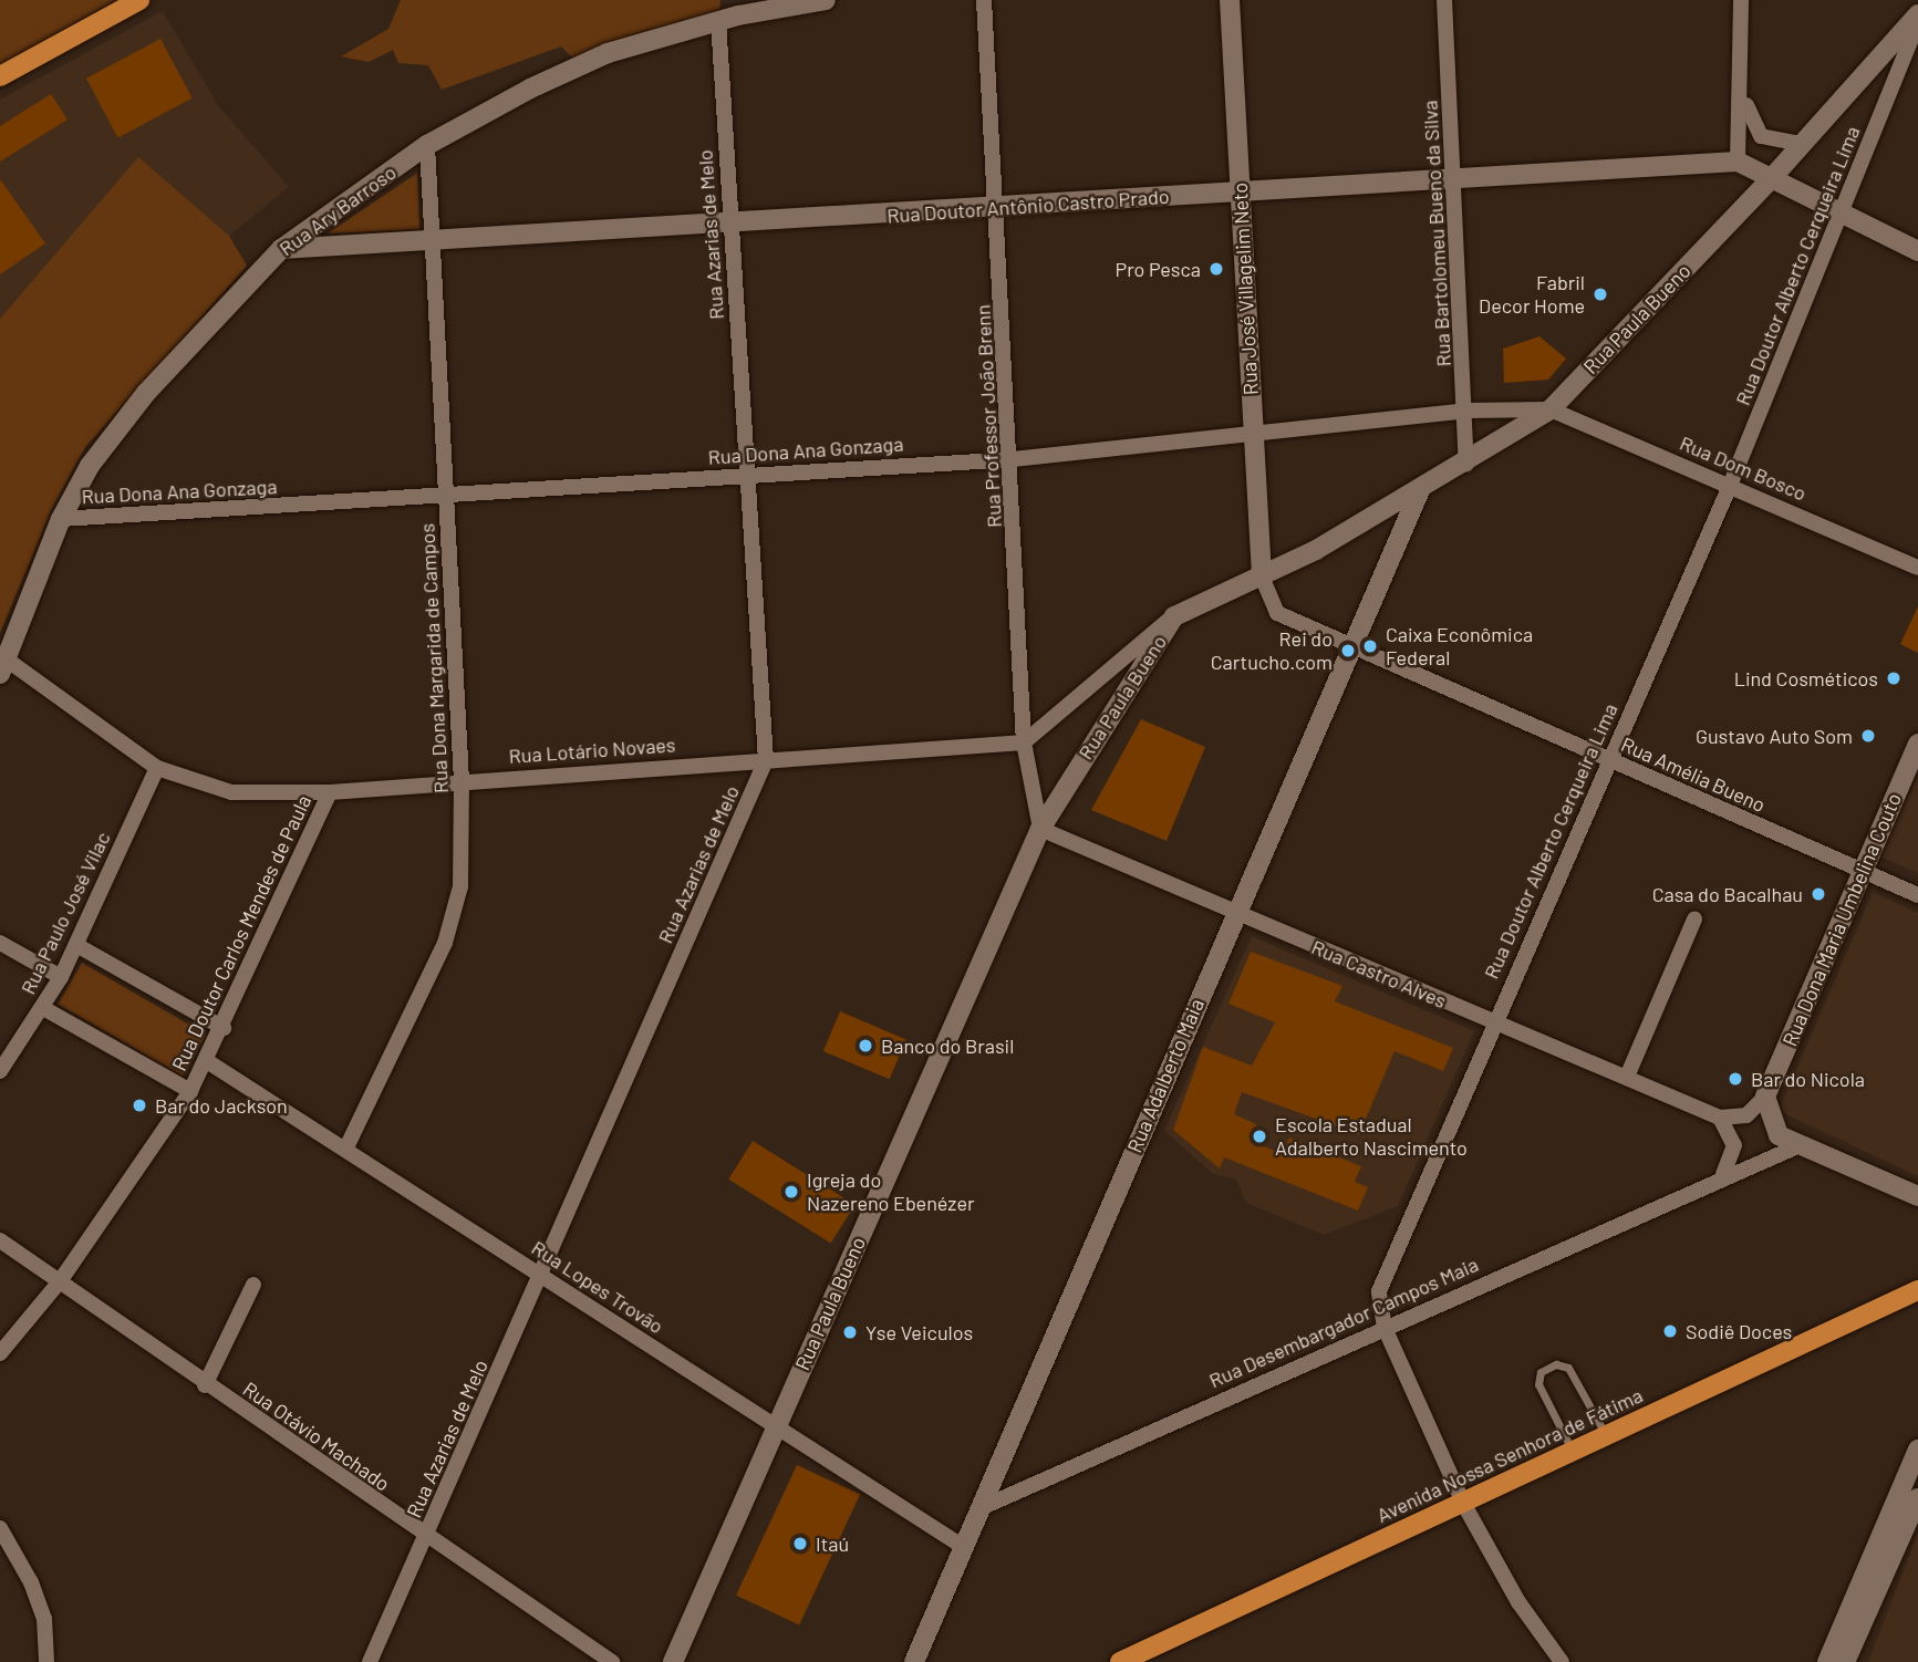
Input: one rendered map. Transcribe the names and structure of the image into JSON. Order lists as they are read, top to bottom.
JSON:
{
  "streets": {
    "main road": [
      "Rua Doutor Antônio Castro Prado",
      "Rua Ary Barroso",
      "Rua José Villagelim Neto",
      "Rua Paula Bueno",
      "Rua Dona Maria Umbelina Couto",
      "Rua Adalberto Maia",
      "Avenida Nossa Senhora de Fátima"
    ],
    "street": [
      "Rua Bartolomeu Bueno da Silva",
      "Rua Azarias de Melo",
      "Rua Doutor Alberto Cerqueira Lima",
      "Rua Professor João Brenn",
      "Rua Dona Ana Gonzaga",
      "Rua Dom Bosco",
      "Rua Dona Margarida de Campos",
      "Rua Lotário Novaes",
      "Rua Amélia Bueno",
      "Rua Paulo José Vilac",
      "Rua Doutor Carlos Mendes de Paula",
      "Rua Castro Alves",
      "Rua Lopes Trovão",
      "Rua Desembargador Campos Maia",
      "Rua Otávio Machado"
    ]
  },
  "crossings": [
    ["Rua Doutor Antônio Castro Prado", "Rua Ary Barroso"],
    ["Rua Doutor Antônio Castro Prado", "Rua Bartolomeu Bueno da Silva"],
    ["Rua Doutor Antônio Castro Prado", "Rua Azarias de Melo"],
    ["Rua Doutor Antônio Castro Prado", "Rua José Villagelim Neto"],
    ["Rua Doutor Antônio Castro Prado", "Rua Professor João Brenn"],
    ["Rua Doutor Antônio Castro Prado", "Rua Dona Margarida de Campos"],
    ["Rua Ary Barroso", "Rua Azarias de Melo"],
    ["Rua Ary Barroso", "Rua Dona Ana Gonzaga"],
    ["Rua Ary Barroso", "Rua Dona Margarida de Campos"],
    ["Rua Ary Barroso", "Rua Lotário Novaes"],
    ["Rua Bartolomeu Bueno da Silva", "Rua Paula Bueno"],
    ["Rua Bartolomeu Bueno da Silva", "Rua Dona Ana Gonzaga"],
    ["Rua Azarias de Melo", "Rua Dona Ana Gonzaga"],
    ["Rua Azarias de Melo", "Rua Lotário Novaes"],
    ["Rua Azarias de Melo", "Rua Lopes Trovão"],
    ["Rua Azarias de Melo", "Rua Otávio Machado"],
    ["Rua Doutor Alberto Cerqueira Lima", "Rua Dom Bosco"],
    ["Rua Doutor Alberto Cerqueira Lima", "Rua Amélia Bueno"],
    ["Rua Doutor Alberto Cerqueira Lima", "Rua Castro Alves"],
    ["Rua Doutor Alberto Cerqueira Lima", "Rua Desembargador Campos Maia"],
    ["Rua Doutor Alberto Cerqueira Lima", "Avenida Nossa Senhora de Fátima"],
    ["Rua José Villagelim Neto", "Rua Paula Bueno"],
    ["Rua José Villagelim Neto", "Rua Dona Ana Gonzaga"],
    ["Rua José Villagelim Neto", "Rua Amélia Bueno"],
    ["Rua Paula Bueno", "Rua Professor João Brenn"],
    ["Rua Paula Bueno", "Rua Dona Ana Gonzaga"],
    ["Rua Paula Bueno", "Rua Dom Bosco"],
    ["Rua Paula Bueno", "Rua Amélia Bueno"],
    ["Rua Paula Bueno", "Rua Castro Alves"],
    ["Rua Paula Bueno", "Rua Adalberto Maia"],
    ["Rua Paula Bueno", "Rua Lopes Trovão"],
    ["Rua Professor João Brenn", "Rua Dona Ana Gonzaga"],
    ["Rua Professor João Brenn", "Rua Lotário Novaes"],
    ["Rua Professor João Brenn", "Rua Castro Alves"],
    ["Rua Dona Ana Gonzaga", "Rua Dom Bosco"],
    ["Rua Dona Ana Gonzaga", "Rua Dona Margarida de Campos"],
    ["Rua Dona Margarida de Campos", "Rua Lotário Novaes"],
    ["Rua Dona Margarida de Campos", "Rua Lopes Trovão"],
    ["Rua Lotário Novaes", "Rua Paulo José Vilac"],
    ["Rua Lotário Novaes", "Rua Doutor Carlos Mendes de Paula"],
    ["Rua Amélia Bueno", "Rua Dona Maria Umbelina Couto"],
    ["Rua Amélia Bueno", "Rua Adalberto Maia"],
    ["Rua Doutor Carlos Mendes de Paula", "Rua Lopes Trovão"],
    ["Rua Doutor Carlos Mendes de Paula", "Rua Otávio Machado"],
    ["Rua Castro Alves", "Rua Adalberto Maia"],
    ["Rua Adalberto Maia", "Rua Lopes Trovão"],
    ["Rua Adalberto Maia", "Rua Desembargador Campos Maia"]
  ],
  "places": [
    "Pro Pesca",
    "Fabril Decor Home",
    "Caixa Econômica Federal",
    "Rei do Cartucho.com",
    "Lind Cosméticos",
    "Gustavo Auto Som",
    "Casa do Bacalhau",
    "Banco do Brasil",
    "Bar do Nicola",
    "Bar do Jackson",
    "Escola Estadual Adalberto Nascimento",
    "Igreja do Nazereno Ebenézer",
    "Sodiê Doces",
    "Yse Veiculos",
    "Itaú"
  ]
}
